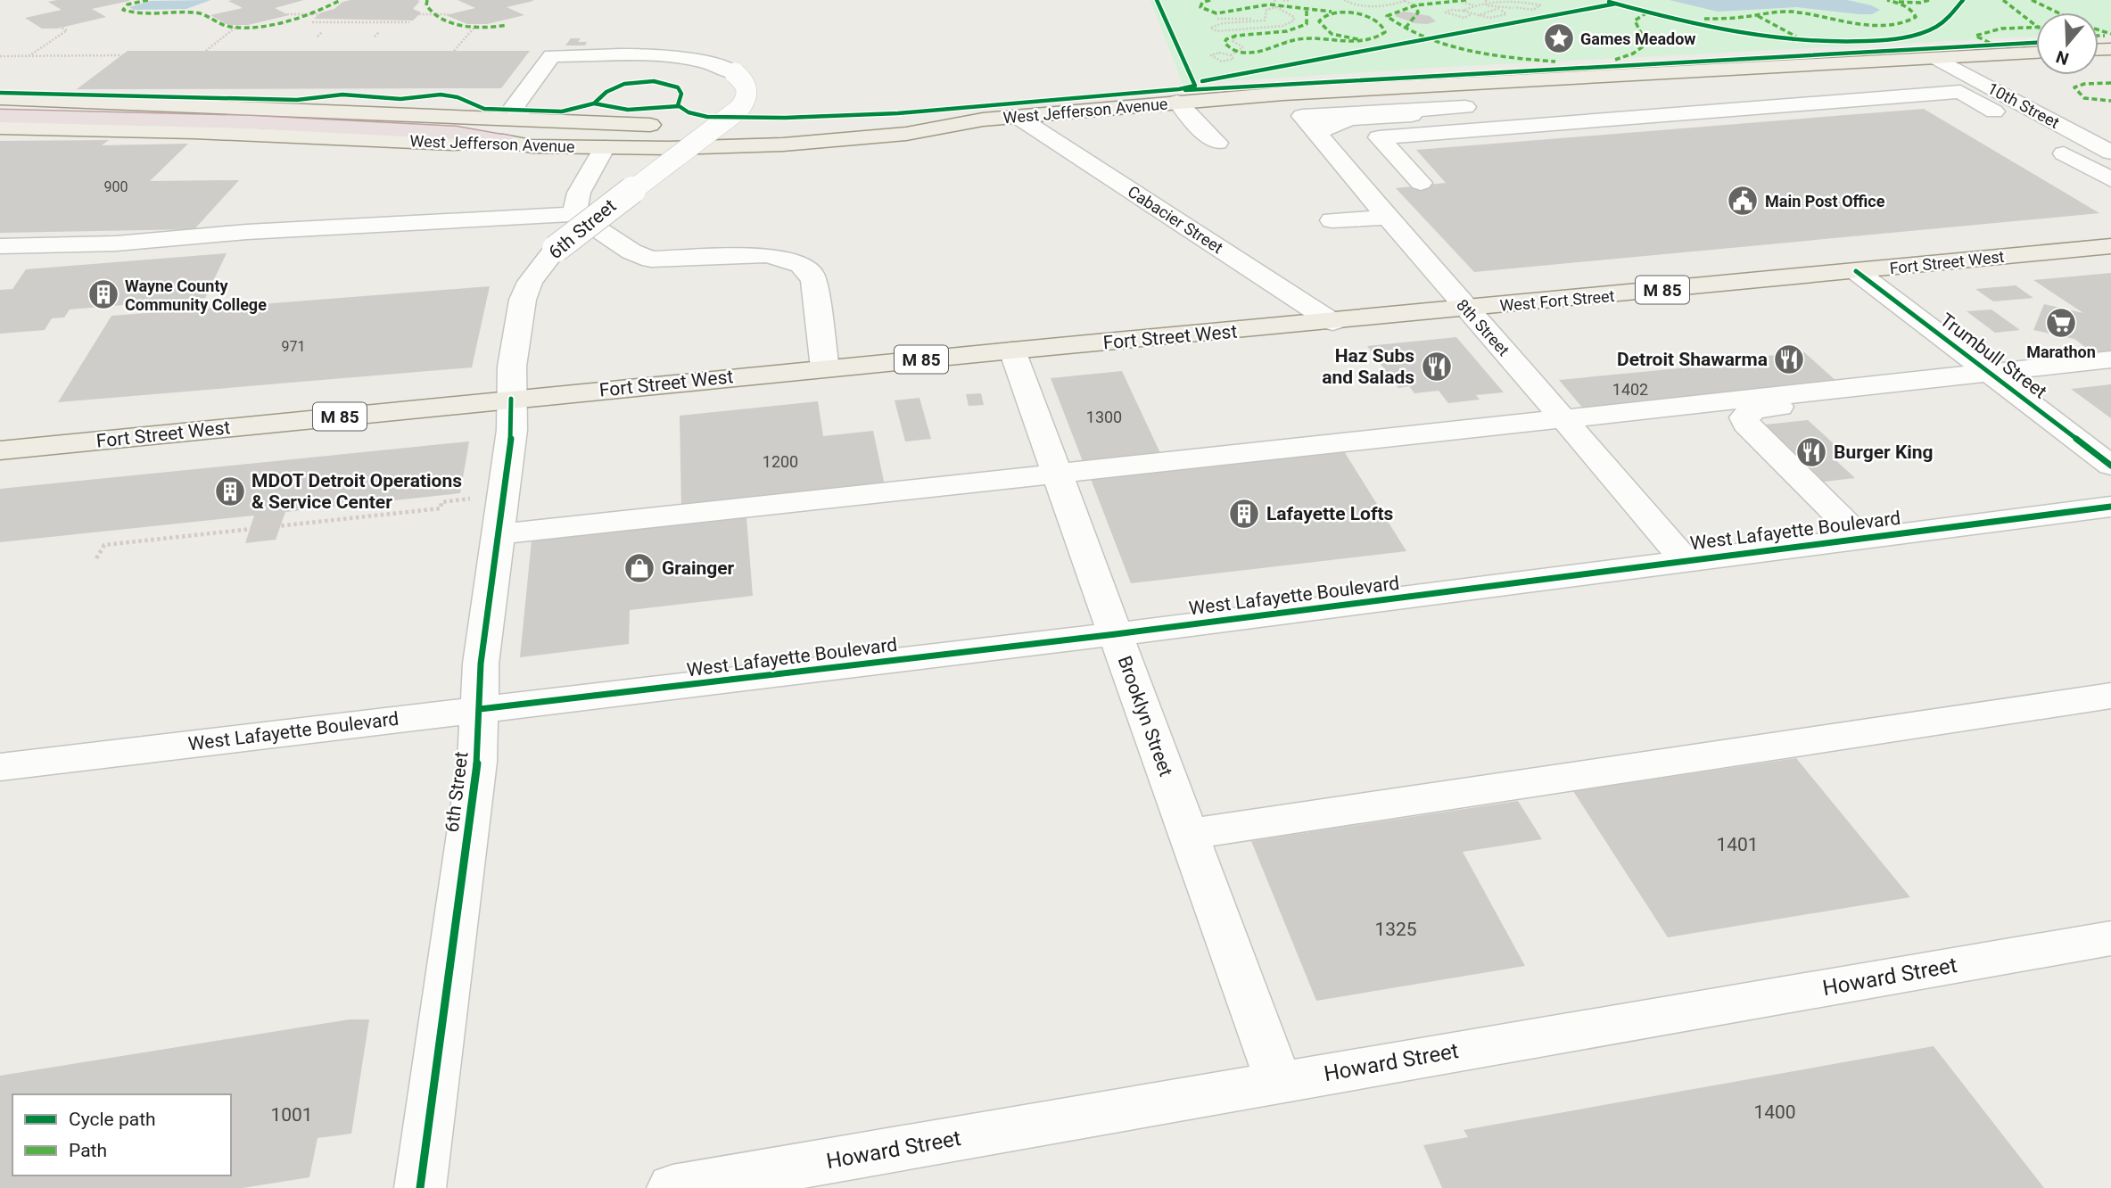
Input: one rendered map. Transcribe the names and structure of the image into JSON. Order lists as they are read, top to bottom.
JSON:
{
  "streets": {
    "main road": [
      "West Jefferson Avenue",
      "Fort Street West",
      "M 85",
      "West Fort Street"
    ],
    "street": [
      "10th Street",
      "Cabacier Street",
      "6th Street",
      "8th Street",
      "Trumbull Street",
      "West Lafayette Boulevard",
      "Brooklyn Street",
      "Howard Street"
    ]
  },
  "crossings": [
    ["10th Street", "West Jefferson Avenue"],
    ["West Jefferson Avenue", "Cabacier Street"],
    ["West Jefferson Avenue", "6th Street"],
    ["West Jefferson Avenue", "8th Street"],
    ["Cabacier Street", "Fort Street West"],
    ["Cabacier Street", "West Fort Street"],
    ["6th Street", "Fort Street West"],
    ["6th Street", "West Lafayette Boulevard"],
    ["Fort Street West", "West Fort Street"],
    ["Fort Street West", "Trumbull Street"],
    ["Fort Street West", "Brooklyn Street"],
    ["West Fort Street", "8th Street"],
    ["West Fort Street", "Trumbull Street"],
    ["8th Street", "West Lafayette Boulevard"],
    ["West Lafayette Boulevard", "Brooklyn Street"],
    ["Brooklyn Street", "Howard Street"]
  ],
  "places": {
    "place": ["Games Meadow"],
    "public building": ["Main Post Office"],
    "building": ["Wayne County Community College", "MDOT Detroit Operations & Service Center", "Lafayette Lofts"],
    "supermarket": ["Marathon"],
    "restaurant": ["Detroit Shawarma", "Haz Subs and Salads", "Burger King"],
    "shop": ["Grainger"]
  },
  "house_numbers": [
    "900",
    "971",
    "1402",
    "1300",
    "1200",
    "1401",
    "1325",
    "1400",
    "1001"
  ],
  "legend": ["Cycle path", "Path"],
  "north": "bottom"
}
